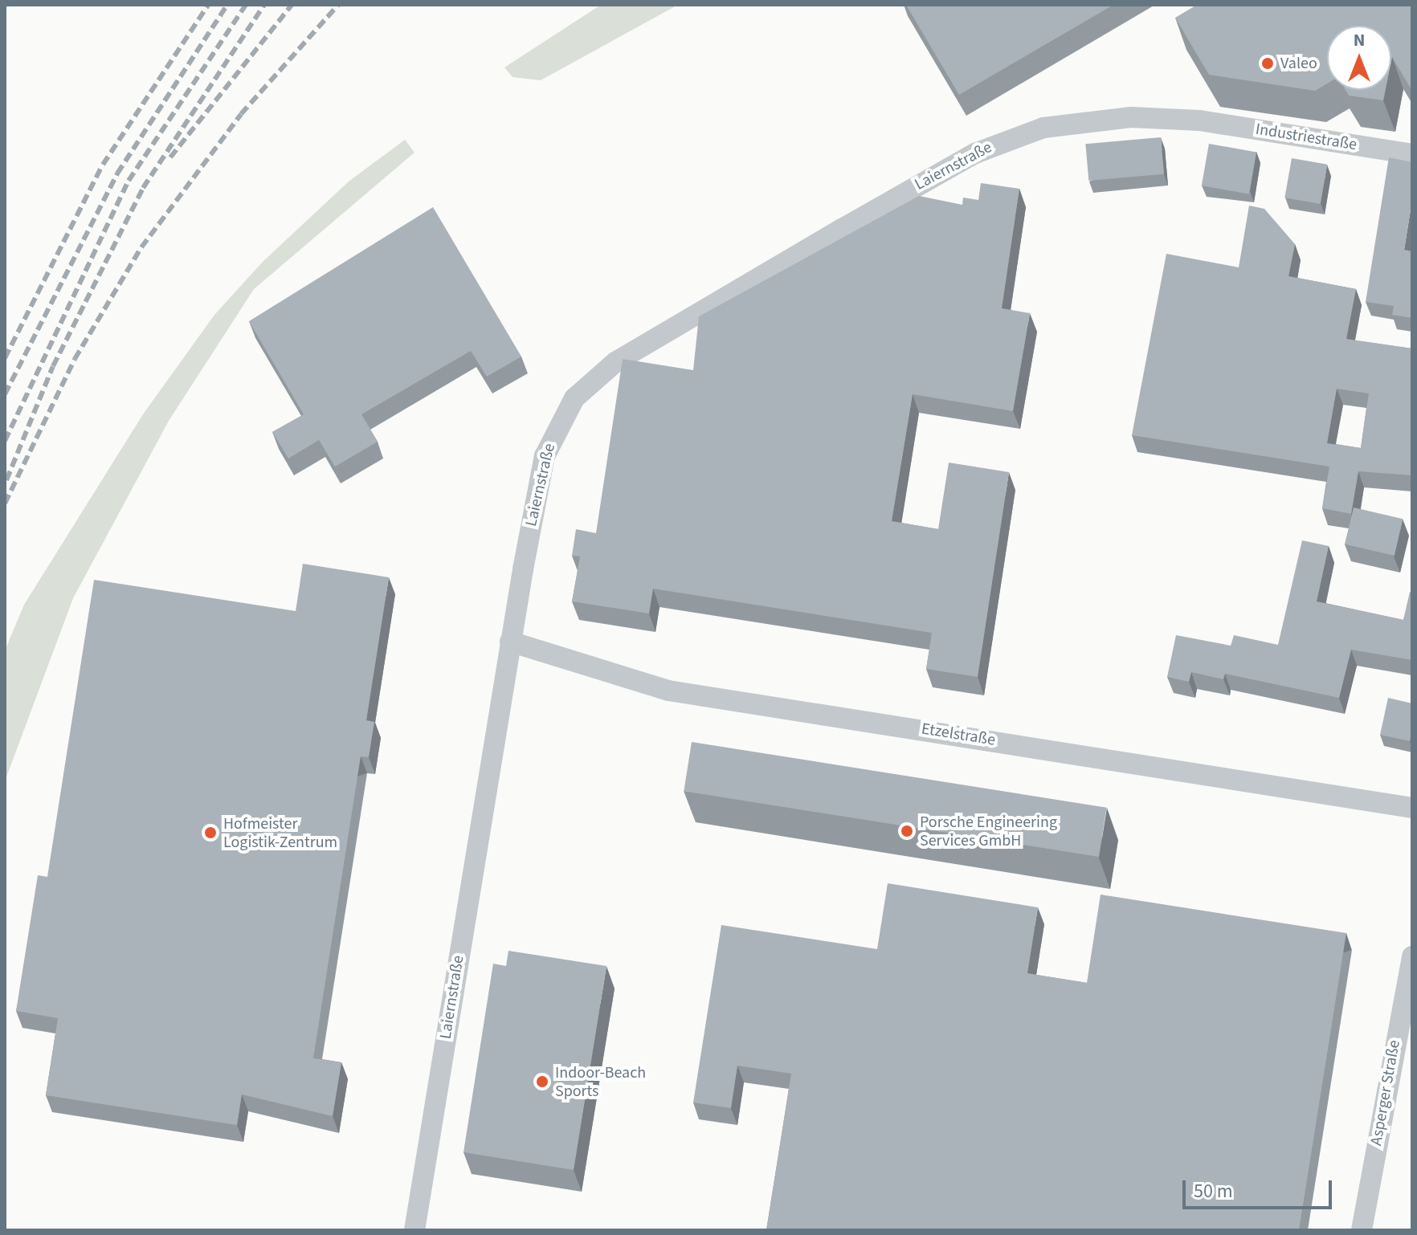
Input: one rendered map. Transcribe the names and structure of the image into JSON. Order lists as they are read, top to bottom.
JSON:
{
  "streets": {
    "street": [
      "Industriestraße",
      "Laiernstraße",
      "Etzelstraße",
      "Asperger Straße"
    ]
  },
  "crossings": [
    ["Industriestraße", "Laiernstraße"],
    ["Laiernstraße", "Etzelstraße"]
  ],
  "places": [
    "Valeo",
    "Porsche Engineering Services GmbH",
    "Hofmeister Logistik-Zentrum",
    "Indoor-Beach Sports"
  ],
  "scale_bar": "50 m",
  "north": "top"
}
